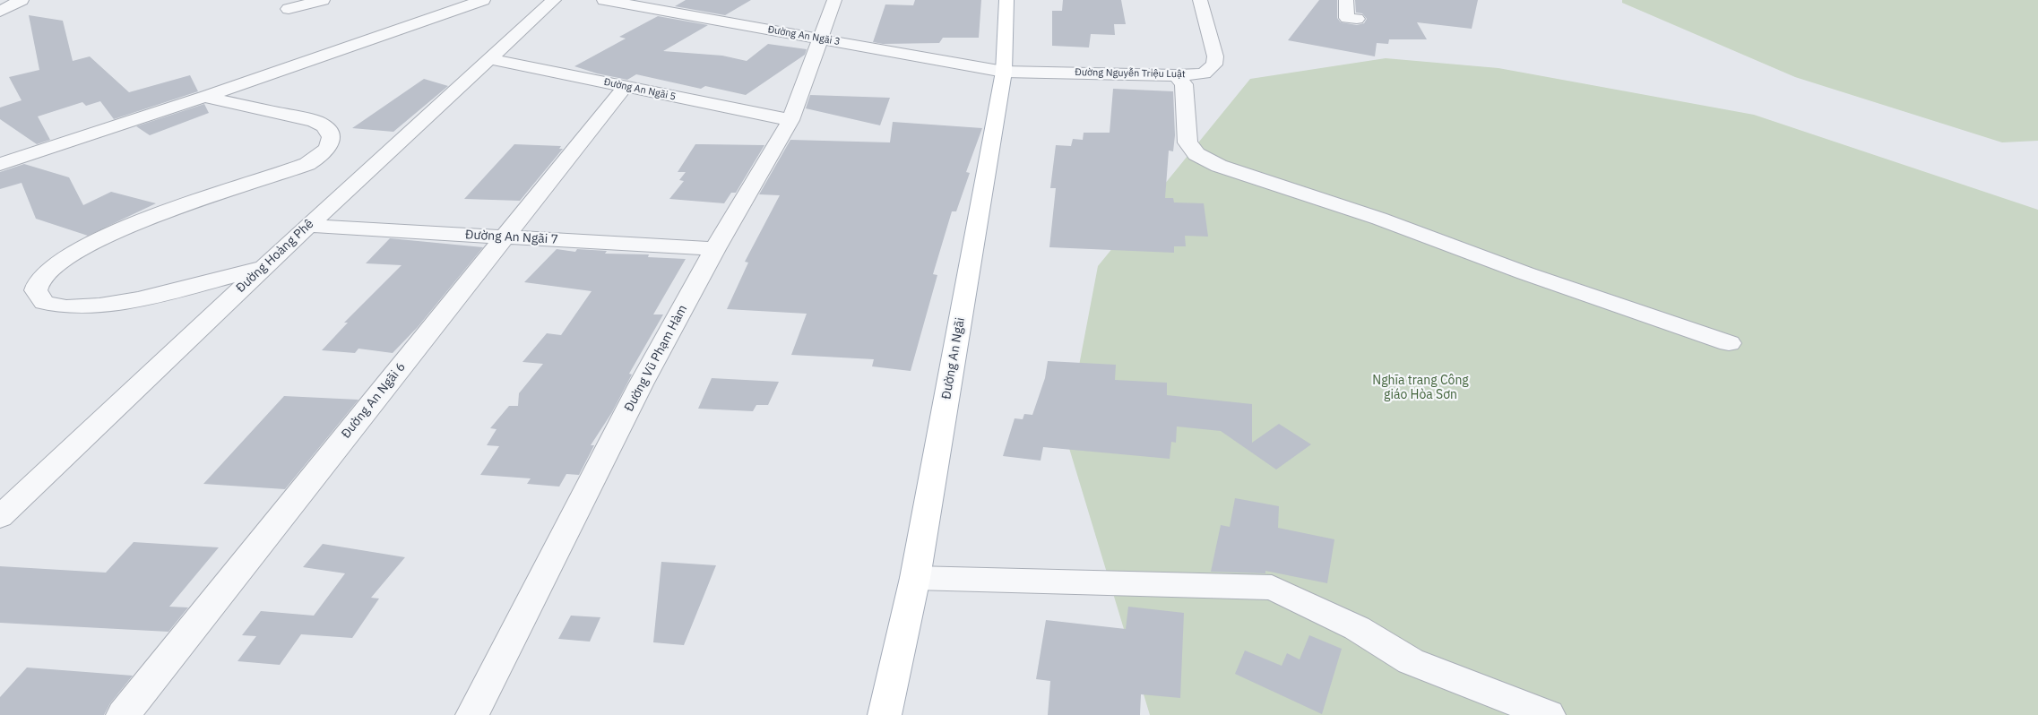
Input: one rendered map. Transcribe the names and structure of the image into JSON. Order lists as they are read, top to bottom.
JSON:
{
  "streets": {
    "main road": ["Đường An Ngãi"],
    "street": [
      "Đường An Ngãi 3",
      "Đường Nguyễn Triệu Luật",
      "Đường An Ngãi 5",
      "Đường An Ngãi 7",
      "Đường Hoàng Phê",
      "Đường Vũ Phạm Hàm",
      "Đường An Ngãi 6"
    ]
  },
  "crossings": [
    ["Đường An Ngãi 3", "Đường Nguyễn Triệu Luật"],
    ["Đường An Ngãi 3", "Đường Vũ Phạm Hàm"],
    ["Đường An Ngãi 3", "Đường An Ngãi"],
    ["Đường Nguyễn Triệu Luật", "Đường An Ngãi"],
    ["Đường An Ngãi 5", "Đường Hoàng Phê"],
    ["Đường An Ngãi 5", "Đường Vũ Phạm Hàm"],
    ["Đường An Ngãi 5", "Đường An Ngãi 6"],
    ["Đường An Ngãi 7", "Đường Hoàng Phê"],
    ["Đường An Ngãi 7", "Đường Vũ Phạm Hàm"],
    ["Đường An Ngãi 7", "Đường An Ngãi 6"]
  ],
  "parks": ["Nghĩa trang Công giáo Hòa Sơn"]
}
